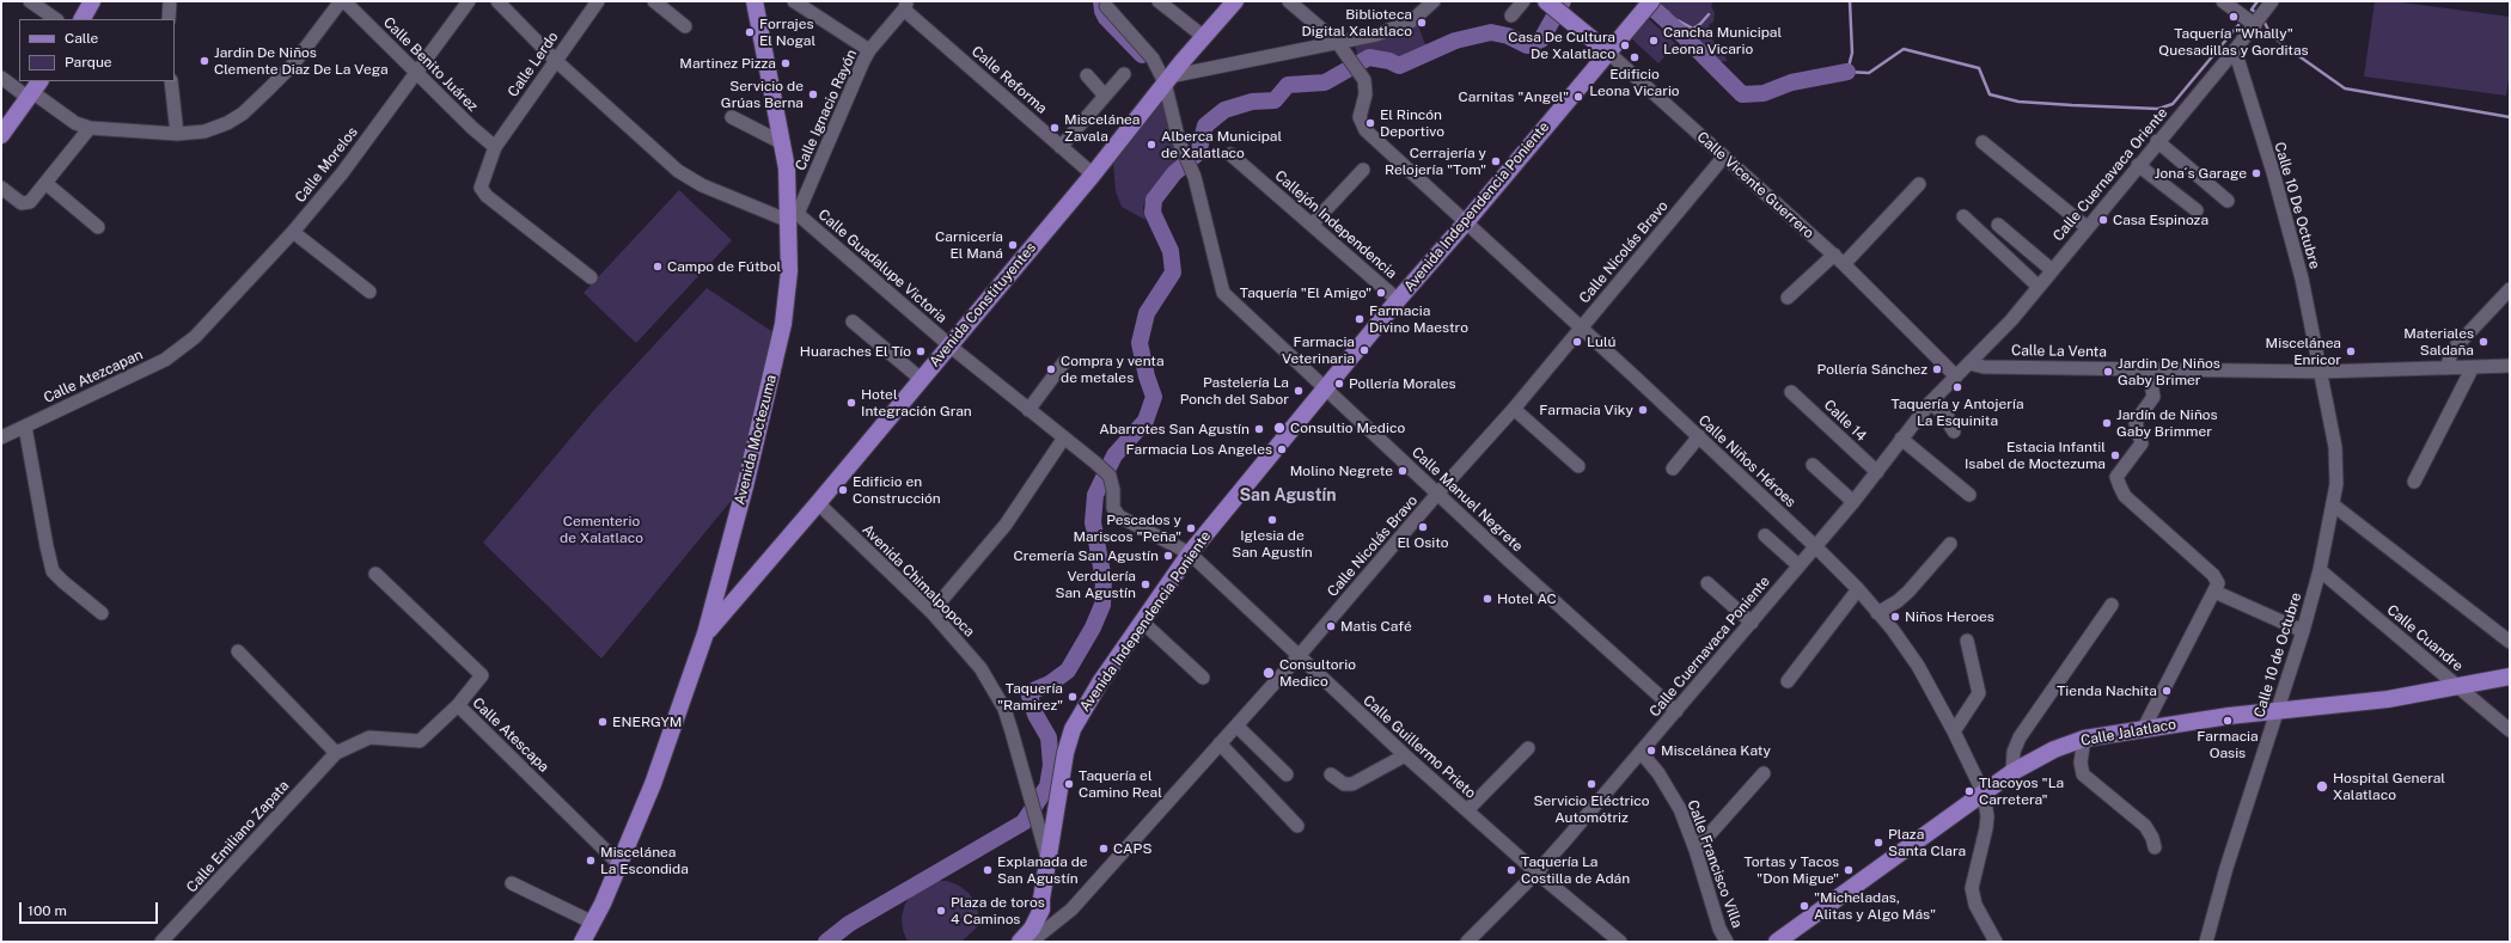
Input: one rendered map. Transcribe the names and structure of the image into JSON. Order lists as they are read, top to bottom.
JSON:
{
  "streets": {
    "main road": [
      "Calle Vicente Guerrero",
      "Avenida Independencia Poniente",
      "Avenida Constituyentes",
      "Avenida Moctezuma",
      "Calle Jalatlaco"
    ],
    "street": [
      "Calle Benito Juárez",
      "Calle Lerdo",
      "Calle Reforma",
      "Calle Ignacio Rayón",
      "Calle Morelos",
      "Calle Cuernavaca Oriente",
      "Calle 10 De Octubre",
      "Callejón Independencia",
      "Calle Nicolás Bravo",
      "Calle Guadalupe Victoria",
      "Calle La Venta",
      "Calle Atezcapan",
      "Calle 14",
      "Calle Niños Héroes",
      "Calle Manuel Negrete",
      "Avenida Chimalpopoca",
      "Calle Cuandre",
      "Calle Cuernavaca Poniente",
      "Calle 10 de Octubre",
      "Calle Atescapa",
      "Calle Guillermo Prieto",
      "Calle Emiliano Zapata",
      "Calle Francisco Villa"
    ]
  },
  "crossings": [
    ["Calle Benito Juárez", "Calle Lerdo"],
    ["Calle Benito Juárez", "Calle Morelos"],
    ["Calle Lerdo", "Calle Guadalupe Victoria"],
    ["Calle Reforma", "Calle Ignacio Rayón"],
    ["Calle Reforma", "Avenida Constituyentes"],
    ["Calle Ignacio Rayón", "Calle Guadalupe Victoria"],
    ["Calle Ignacio Rayón", "Avenida Moctezuma"],
    ["Calle Morelos", "Calle Atezcapan"],
    ["Calle Cuernavaca Oriente", "Calle 10 De Octubre"],
    ["Calle Cuernavaca Oriente", "Calle La Venta"],
    ["Calle Cuernavaca Oriente", "Calle Cuernavaca Poniente"],
    ["Calle Vicente Guerrero", "Avenida Independencia Poniente"],
    ["Calle Vicente Guerrero", "Calle Nicolás Bravo"],
    ["Calle Vicente Guerrero", "Calle Cuernavaca Poniente"],
    ["Calle 10 De Octubre", "Calle La Venta"],
    ["Calle 10 De Octubre", "Calle 10 de Octubre"],
    ["Avenida Independencia Poniente", "Callejón Independencia"],
    ["Avenida Independencia Poniente", "Calle Nicolás Bravo"],
    ["Avenida Independencia Poniente", "Calle Niños Héroes"],
    ["Avenida Independencia Poniente", "Calle Manuel Negrete"],
    ["Avenida Independencia Poniente", "Avenida Chimalpopoca"],
    ["Avenida Independencia Poniente", "Calle Guillermo Prieto"],
    ["Calle Nicolás Bravo", "Calle Niños Héroes"],
    ["Calle Nicolás Bravo", "Calle Manuel Negrete"],
    ["Calle Nicolás Bravo", "Calle Guillermo Prieto"],
    ["Calle Guadalupe Victoria", "Avenida Constituyentes"],
    ["Calle Guadalupe Victoria", "Avenida Moctezuma"],
    ["Calle Guadalupe Victoria", "Calle Guillermo Prieto"],
    ["Avenida Constituyentes", "Avenida Moctezuma"],
    ["Avenida Constituyentes", "Calle Manuel Negrete"],
    ["Avenida Constituyentes", "Avenida Chimalpopoca"],
    ["Calle La Venta", "Calle Cuernavaca Poniente"],
    ["Calle La Venta", "Calle 10 de Octubre"],
    ["Calle 14", "Calle Cuernavaca Poniente"],
    ["Avenida Moctezuma", "Calle Atescapa"],
    ["Calle Niños Héroes", "Calle Cuernavaca Poniente"],
    ["Calle Niños Héroes", "Calle Jalatlaco"],
    ["Calle Manuel Negrete", "Calle Cuernavaca Poniente"],
    ["Calle Cuandre", "Calle 10 de Octubre"],
    ["Calle Cuandre", "Calle Jalatlaco"],
    ["Calle Cuernavaca Poniente", "Calle Guillermo Prieto"],
    ["Calle Cuernavaca Poniente", "Calle Francisco Villa"],
    ["Calle 10 de Octubre", "Calle Jalatlaco"],
    ["Calle Atescapa", "Calle Emiliano Zapata"]
  ],
  "districts": ["San Agustín"],
  "parks": ["Cementerio de Xalatlaco"],
  "places": [
    "Taquería \"Whally\" Quesadillas y Gorditas",
    "Biblioteca Digital Xalatlaco",
    "Forrajes El Nogal",
    "Cancha Municipal Leona Vicario",
    "Casa De Cultura De Xalatlaco",
    "Edificio Leona Vicario",
    "Jardin De Niños Clemente Diaz De La Vega",
    "Martinez Pizza",
    "Servicio de Grúas Berna",
    "Carnitas \"Angel\"",
    "El Rincón Deportivo",
    "Miscelánea Zavala",
    "Alberca Municipal de Xalatlaco",
    "Cerrajería y Relojería \"Tom\"",
    "Jona´s Garage",
    "Casa Espinoza",
    "Carnicería El Maná",
    "Campo de Fútbol",
    "Taquería \"El Amigo\"",
    "Farmacia Divino Maestro",
    "Lulú",
    "Materiales Saldaña",
    "Farmacia Veterinaria",
    "Huaraches El Tío",
    "Miscelánea Enricor",
    "Compra y venta de metales",
    "Pollería Sánchez",
    "Jardin De Niños Gaby Brimer",
    "Pollería Morales",
    "Taquería y Antojería La Esquinita",
    "Pastelería La Ponch del Sabor",
    "Hotel Integración Gran",
    "Farmacia Viky",
    "Jardín de Niños Gaby Brimmer",
    "Consultio Medico",
    "Abarrotes San Agustín",
    "Farmacia Los Angeles",
    "Estacia Infantil Isabel de Moctezuma",
    "Molino Negrete",
    "Edificio en Construcción",
    "Iglesia de San Agustín",
    "El Osito",
    "Pescados y Mariscos \"Peña\"",
    "Cremería San Agustín",
    "Verdulería San Agustín",
    "Hotel AC",
    "Niños Heroes",
    "Matis Café",
    "Consultorio Medico",
    "Tienda Nachita",
    "Taquería \"Ramirez\"",
    "Farmacia Oasis",
    "ENERGYM",
    "Miscelánea Katy",
    "Taquería el Camino Real",
    "Servicio Eléctrico Automótriz",
    "Hospital General Xalatlaco",
    "Tlacoyos \"La Carretera\"",
    "Plaza Santa Clara",
    "CAPS",
    "Miscelánea La Escondida",
    "Explanada de San Agustín",
    "Taquería La Costilla de Adán",
    "Tortas y Tacos \"Don Migue\"",
    "\"Micheladas, Alitas y Algo Más\"",
    "Plaza de toros 4 Caminos"
  ],
  "legend": ["Calle", "Parque"],
  "scale_bar": "100 m"
}
